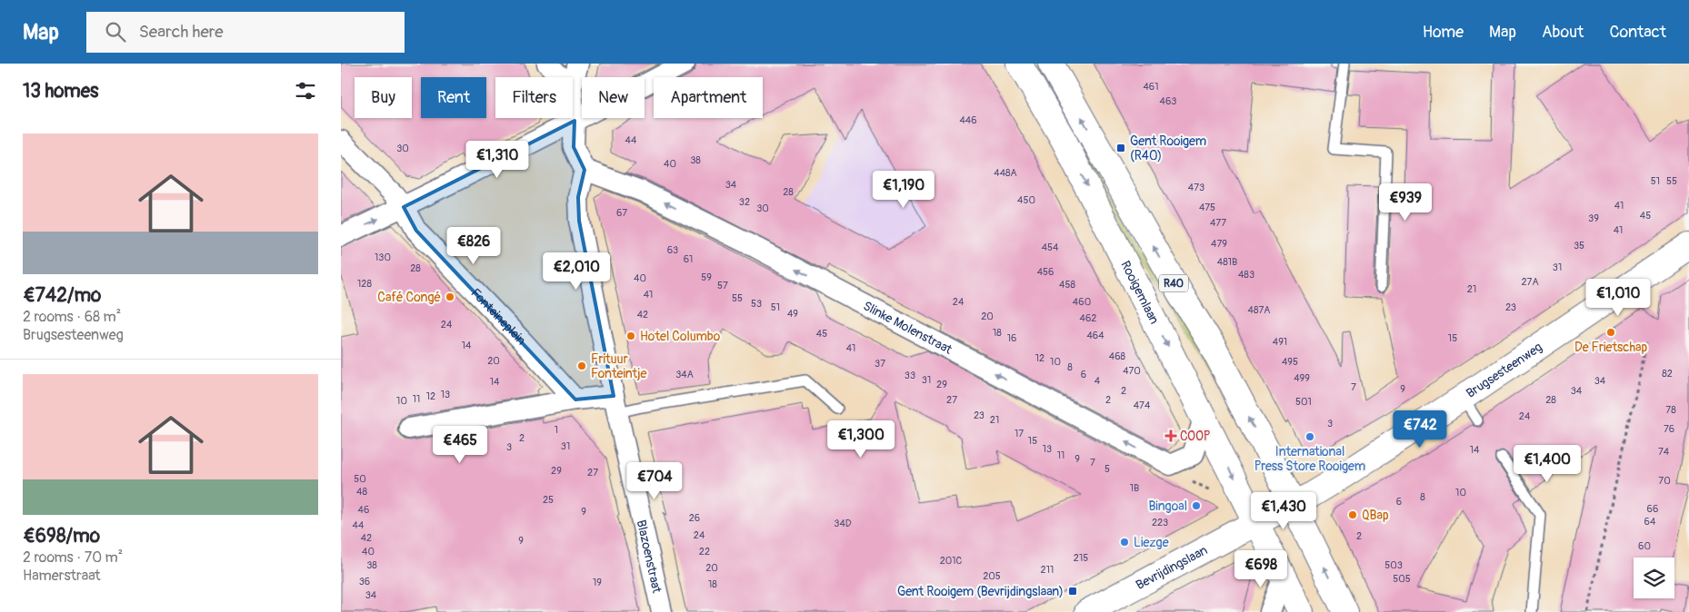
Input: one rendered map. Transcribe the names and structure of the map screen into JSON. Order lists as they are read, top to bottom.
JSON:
{
  "streets": {
    "main road": [
      "R40",
      "Rooigemlaan",
      "Brugsesteenweg",
      "Bevrijdingslaan"
    ],
    "street": ["Fonteineplein", "Slinke Molenstraat", "Blazoenstraat"]
  },
  "crossings": [
    ["R40", "Brugsesteenweg"],
    ["Rooigemlaan", "Slinke Molenstraat"],
    ["Rooigemlaan", "Bevrijdingslaan"]
  ],
  "one_way": ["Slinke Molenstraat"],
  "places": {
    "transit": ["Gent Rooigem (R40)", "Gent Rooigem (Bevrijdingslaan)"],
    "other": [
      "Café Congé",
      "De Frietschap",
      "Hotel Columbo",
      "Frituur Fonteintje",
      "International Press Store Rooigem",
      "Bingoal",
      "QBap",
      "Liezge"
    ],
    "health": ["COOP"]
  },
  "house_numbers": [
    "461",
    "463",
    "446",
    "44",
    "30",
    "38",
    "40",
    "448A",
    "51",
    "55",
    "34",
    "473",
    "28",
    "450",
    "32",
    "41",
    "475",
    "30",
    "67",
    "45",
    "39",
    "477",
    "41",
    "479",
    "35",
    "454",
    "63",
    "130",
    "61",
    "481B",
    "31",
    "28",
    "456",
    "483",
    "59",
    "40",
    "27A",
    "128",
    "458",
    "57",
    "21",
    "41",
    "55",
    "24",
    "460",
    "53",
    "51",
    "23",
    "487A",
    "49",
    "42",
    "20",
    "462",
    "24",
    "18",
    "45",
    "464",
    "16",
    "15",
    "491",
    "14",
    "41",
    "468",
    "12",
    "20",
    "10",
    "495",
    "37",
    "8",
    "470",
    "82",
    "34A",
    "6",
    "33",
    "499",
    "31",
    "4",
    "34",
    "14",
    "29",
    "7",
    "9",
    "2",
    "34",
    "13",
    "12",
    "11",
    "27",
    "2",
    "28",
    "10",
    "501",
    "474",
    "78",
    "23",
    "24",
    "21",
    "3",
    "76",
    "1",
    "17",
    "2",
    "15",
    "31",
    "3",
    "13",
    "14",
    "74",
    "11",
    "9",
    "7",
    "5",
    "29",
    "27",
    "50",
    "70",
    "1B",
    "48",
    "10",
    "8",
    "25",
    "6",
    "66",
    "46",
    "9",
    "26",
    "64",
    "223",
    "34D",
    "44",
    "24",
    "2",
    "42",
    "9",
    "60",
    "40",
    "22",
    "215",
    "201C",
    "38",
    "503",
    "20",
    "211",
    "205",
    "505",
    "36",
    "19",
    "18",
    "34"
  ],
  "page": {
    "header": "Map",
    "search": "Search here",
    "nav": [
      "Home",
      "Map",
      "About",
      "Contact"
    ],
    "heading": "13 homes",
    "chip": [
      "Buy",
      "Rent",
      "Filters",
      "New",
      "Apartment"
    ],
    "list": [
      {
        "name": "€742/mo",
        "note": "2 rooms · 68 m² · Brugsesteenweg"
      },
      {
        "name": "€698/mo",
        "note": "2 rooms · 70 m² · Hamerstraat"
      }
    ],
    "price": [
      "€1,310",
      "€1,190",
      "€939",
      "€826",
      "€2,010",
      "€1,010",
      "€742",
      "€1,300",
      "€465",
      "€1,400",
      "€704",
      "€1,430",
      "€698"
    ]
  }
}
